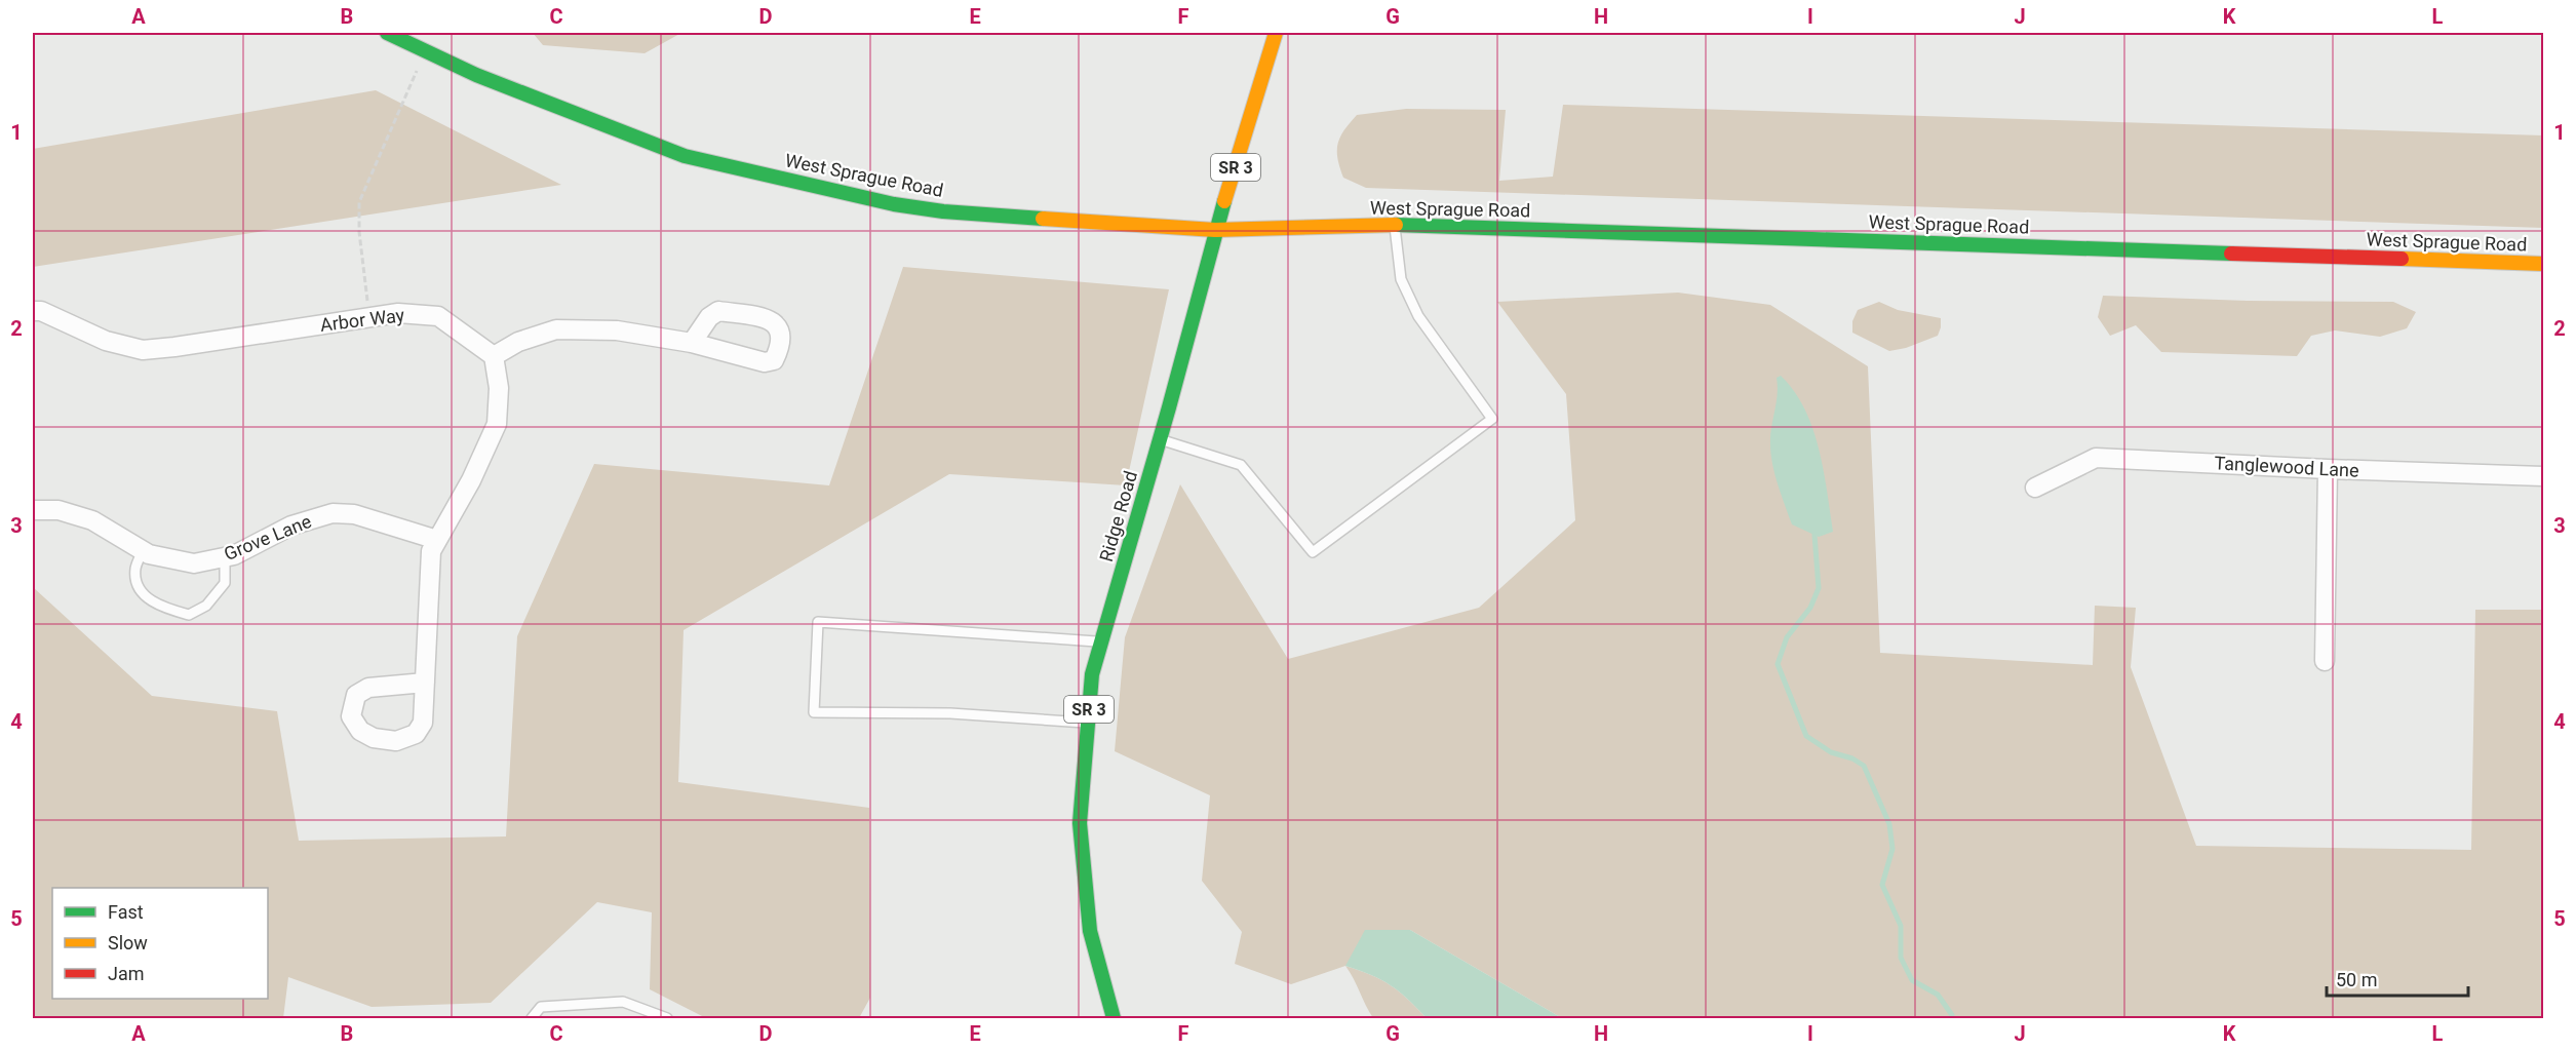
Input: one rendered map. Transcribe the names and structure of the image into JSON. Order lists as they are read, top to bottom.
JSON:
{
  "streets": {
    "street": [
      "SR 3",
      "West Sprague Road",
      "Arbor Way",
      "Tanglewood Lane",
      "Ridge Road",
      "Grove Lane"
    ]
  },
  "crossings": [
    ["West Sprague Road", "Ridge Road"]
  ],
  "legend": ["Fast", "Slow", "Jam"],
  "scale_bar": "50 m",
  "grid": {
    "columns": [
      "A",
      "B",
      "C",
      "D",
      "E",
      "F",
      "G",
      "H",
      "I",
      "J",
      "K",
      "L"
    ],
    "rows": [
      "1",
      "2",
      "3",
      "4",
      "5"
    ]
  }
}
